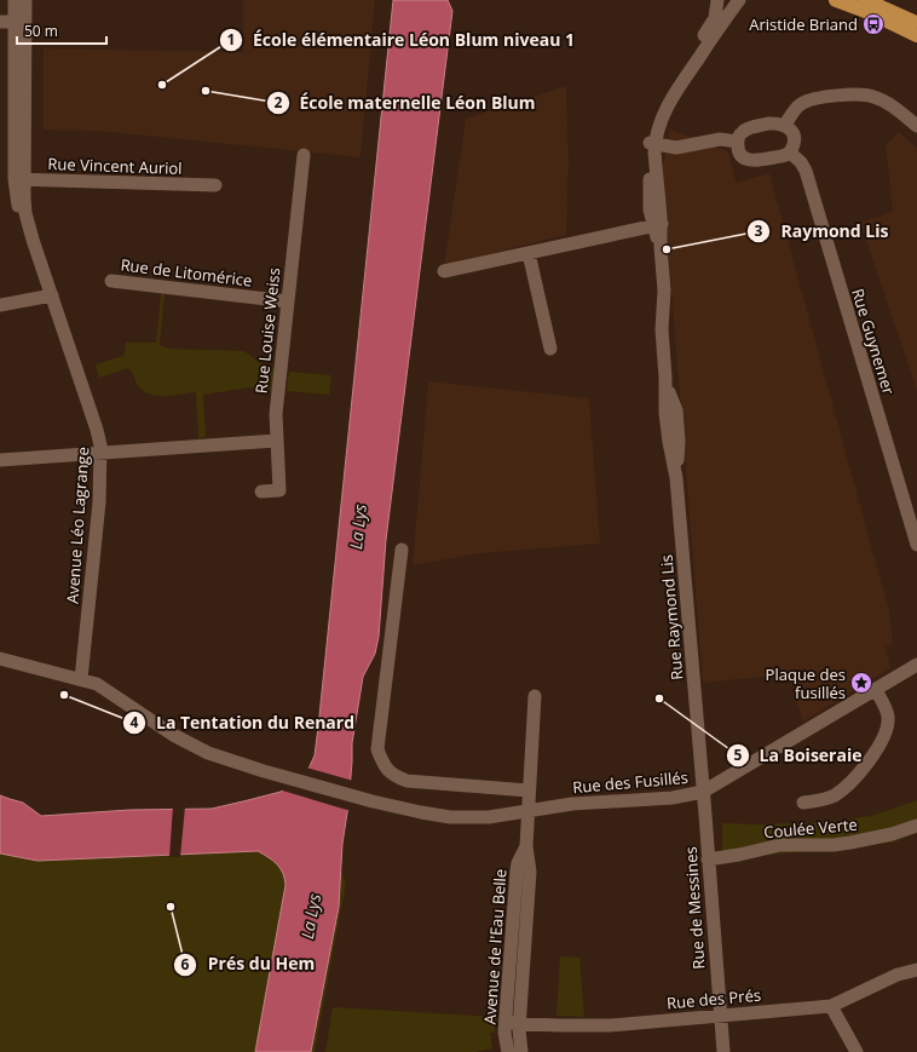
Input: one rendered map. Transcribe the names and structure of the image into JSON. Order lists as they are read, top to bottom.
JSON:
{
  "streets": {
    "street": [
      "Rue Vincent Auriol",
      "Rue de Litomérice",
      "Rue Louise Weiss",
      "Rue Guynemer",
      "Avenue Léo Lagrange",
      "Rue Raymond Lis",
      "Rue des Fusillés",
      "Coulée Verte",
      "Rue de Messines",
      "Avenue de l'Eau Belle",
      "Rue des Prés"
    ]
  },
  "crossings": [
    ["Rue Vincent Auriol", "Avenue Léo Lagrange"],
    ["Rue de Litomérice", "Rue Louise Weiss"],
    ["Avenue Léo Lagrange", "Rue des Fusillés"],
    ["Rue Raymond Lis", "Rue des Fusillés"],
    ["Rue Raymond Lis", "Rue de Messines"],
    ["Rue des Fusillés", "Rue de Messines"],
    ["Rue des Fusillés", "Avenue de l'Eau Belle"],
    ["Coulée Verte", "Rue de Messines"],
    ["Rue de Messines", "Rue des Prés"],
    ["Avenue de l'Eau Belle", "Rue des Prés"]
  ],
  "water": ["La Lys"],
  "places": {
    "bus stop": ["Aristide Briand"],
    "other": [
      "École élémentaire Léon Blum niveau 1",
      "École maternelle Léon Blum",
      "Raymond Lis",
      "La Tentation du Renard",
      "La Boiseraie",
      "Prés du Hem"
    ],
    "place": ["Plaque des fusillés"]
  },
  "scale_bar": "50 m"
}
